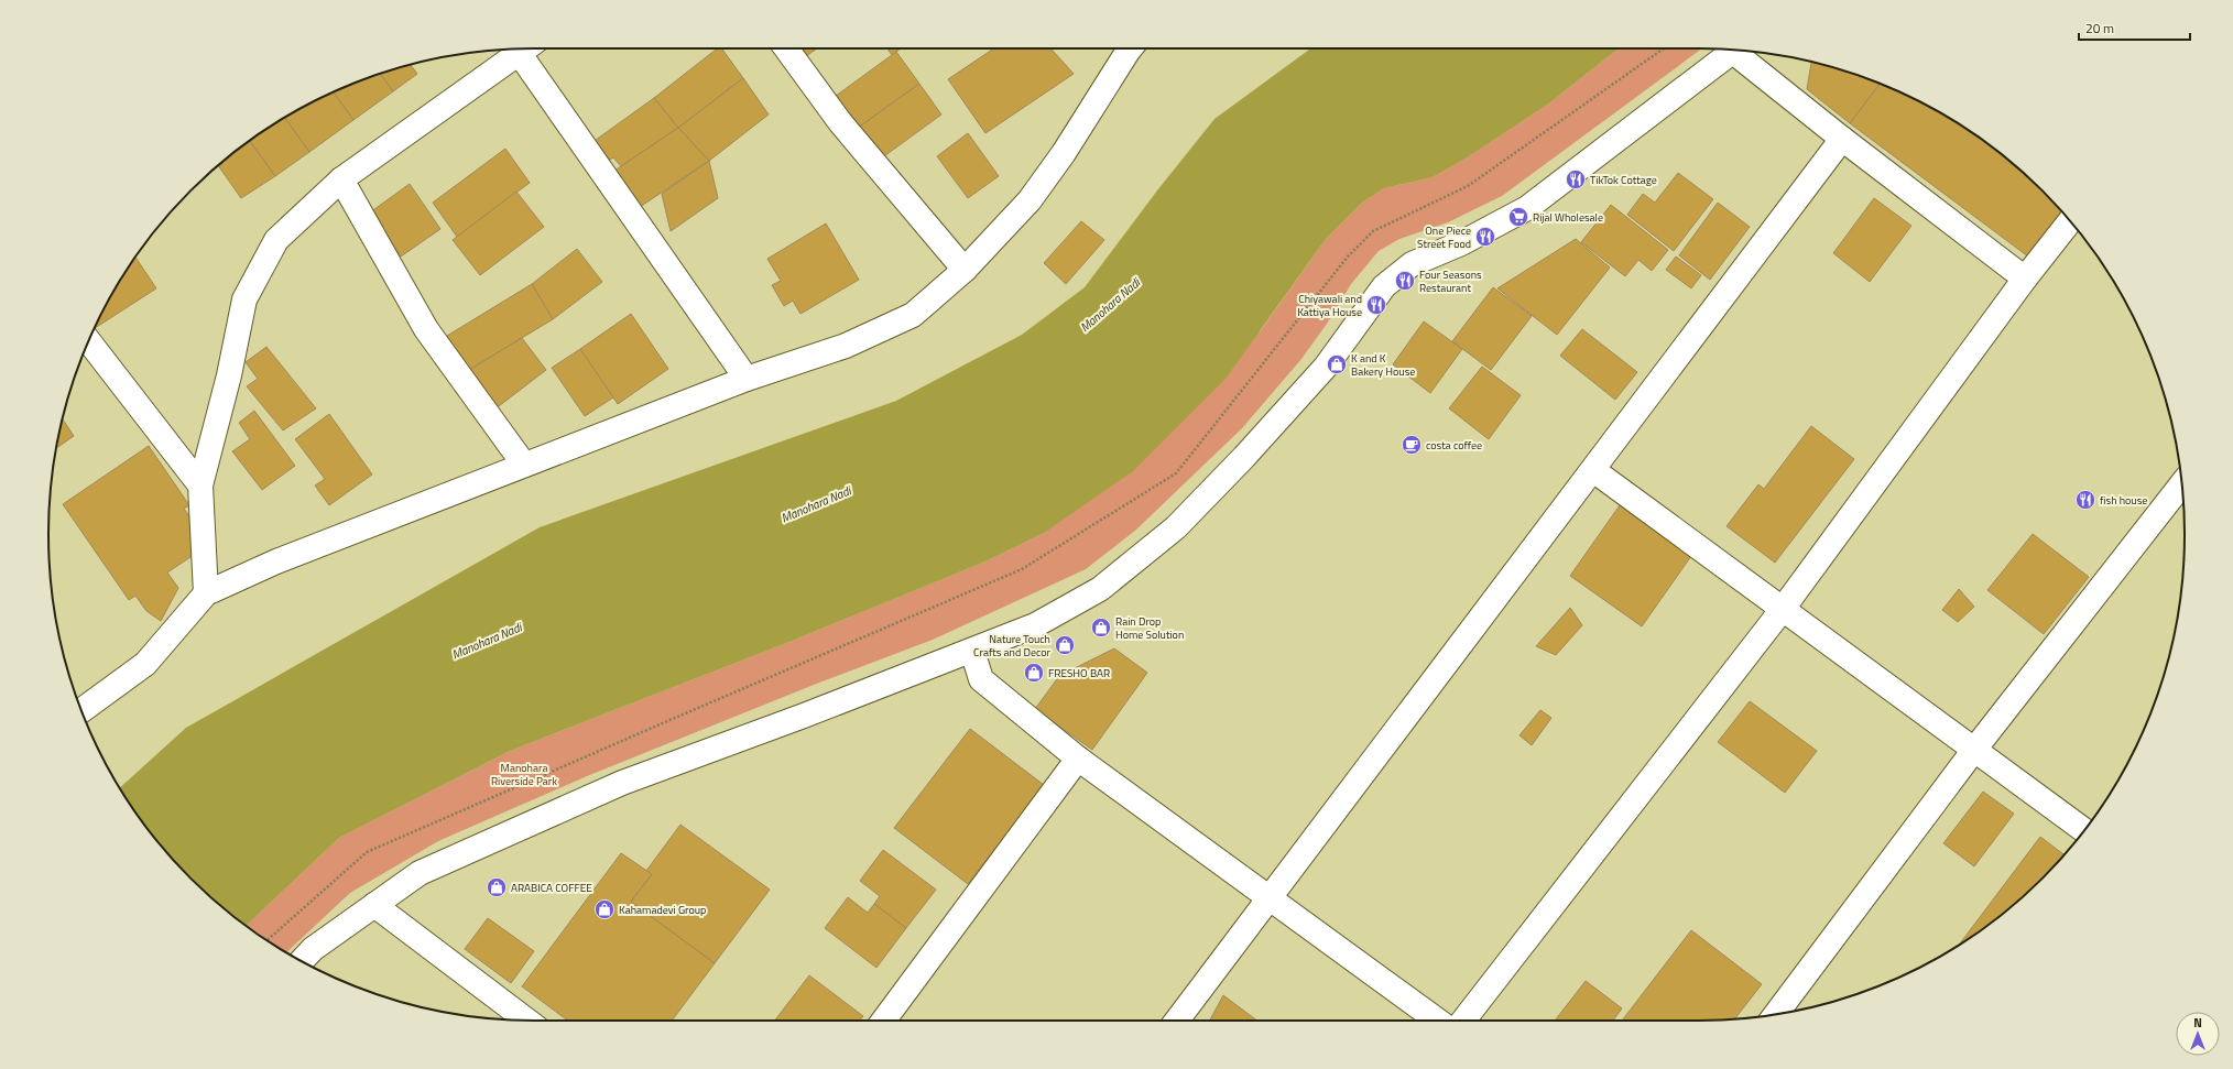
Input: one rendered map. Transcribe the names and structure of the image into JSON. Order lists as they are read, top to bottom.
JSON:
{
  "water": ["Manohara Nadi"],
  "parks": ["Manohara Riverside Park"],
  "places": {
    "restaurant": [
      "TikTok Cottage",
      "One Piece Street Food",
      "Four Seasons Restaurant",
      "Chiyawali and Kattiya House",
      "fish house"
    ],
    "supermarket": ["Rijal Wholesale"],
    "shop": [
      "K and K Bakery House",
      "Rain Drop Home Solution",
      "Nature Touch Crafts and Decor",
      "FRESHO BAR",
      "ARABICA COFFEE",
      "Kahamadevi Group"
    ],
    "cafe": ["costa coffee"]
  },
  "scale_bar": "20 m",
  "north": "top"
}
